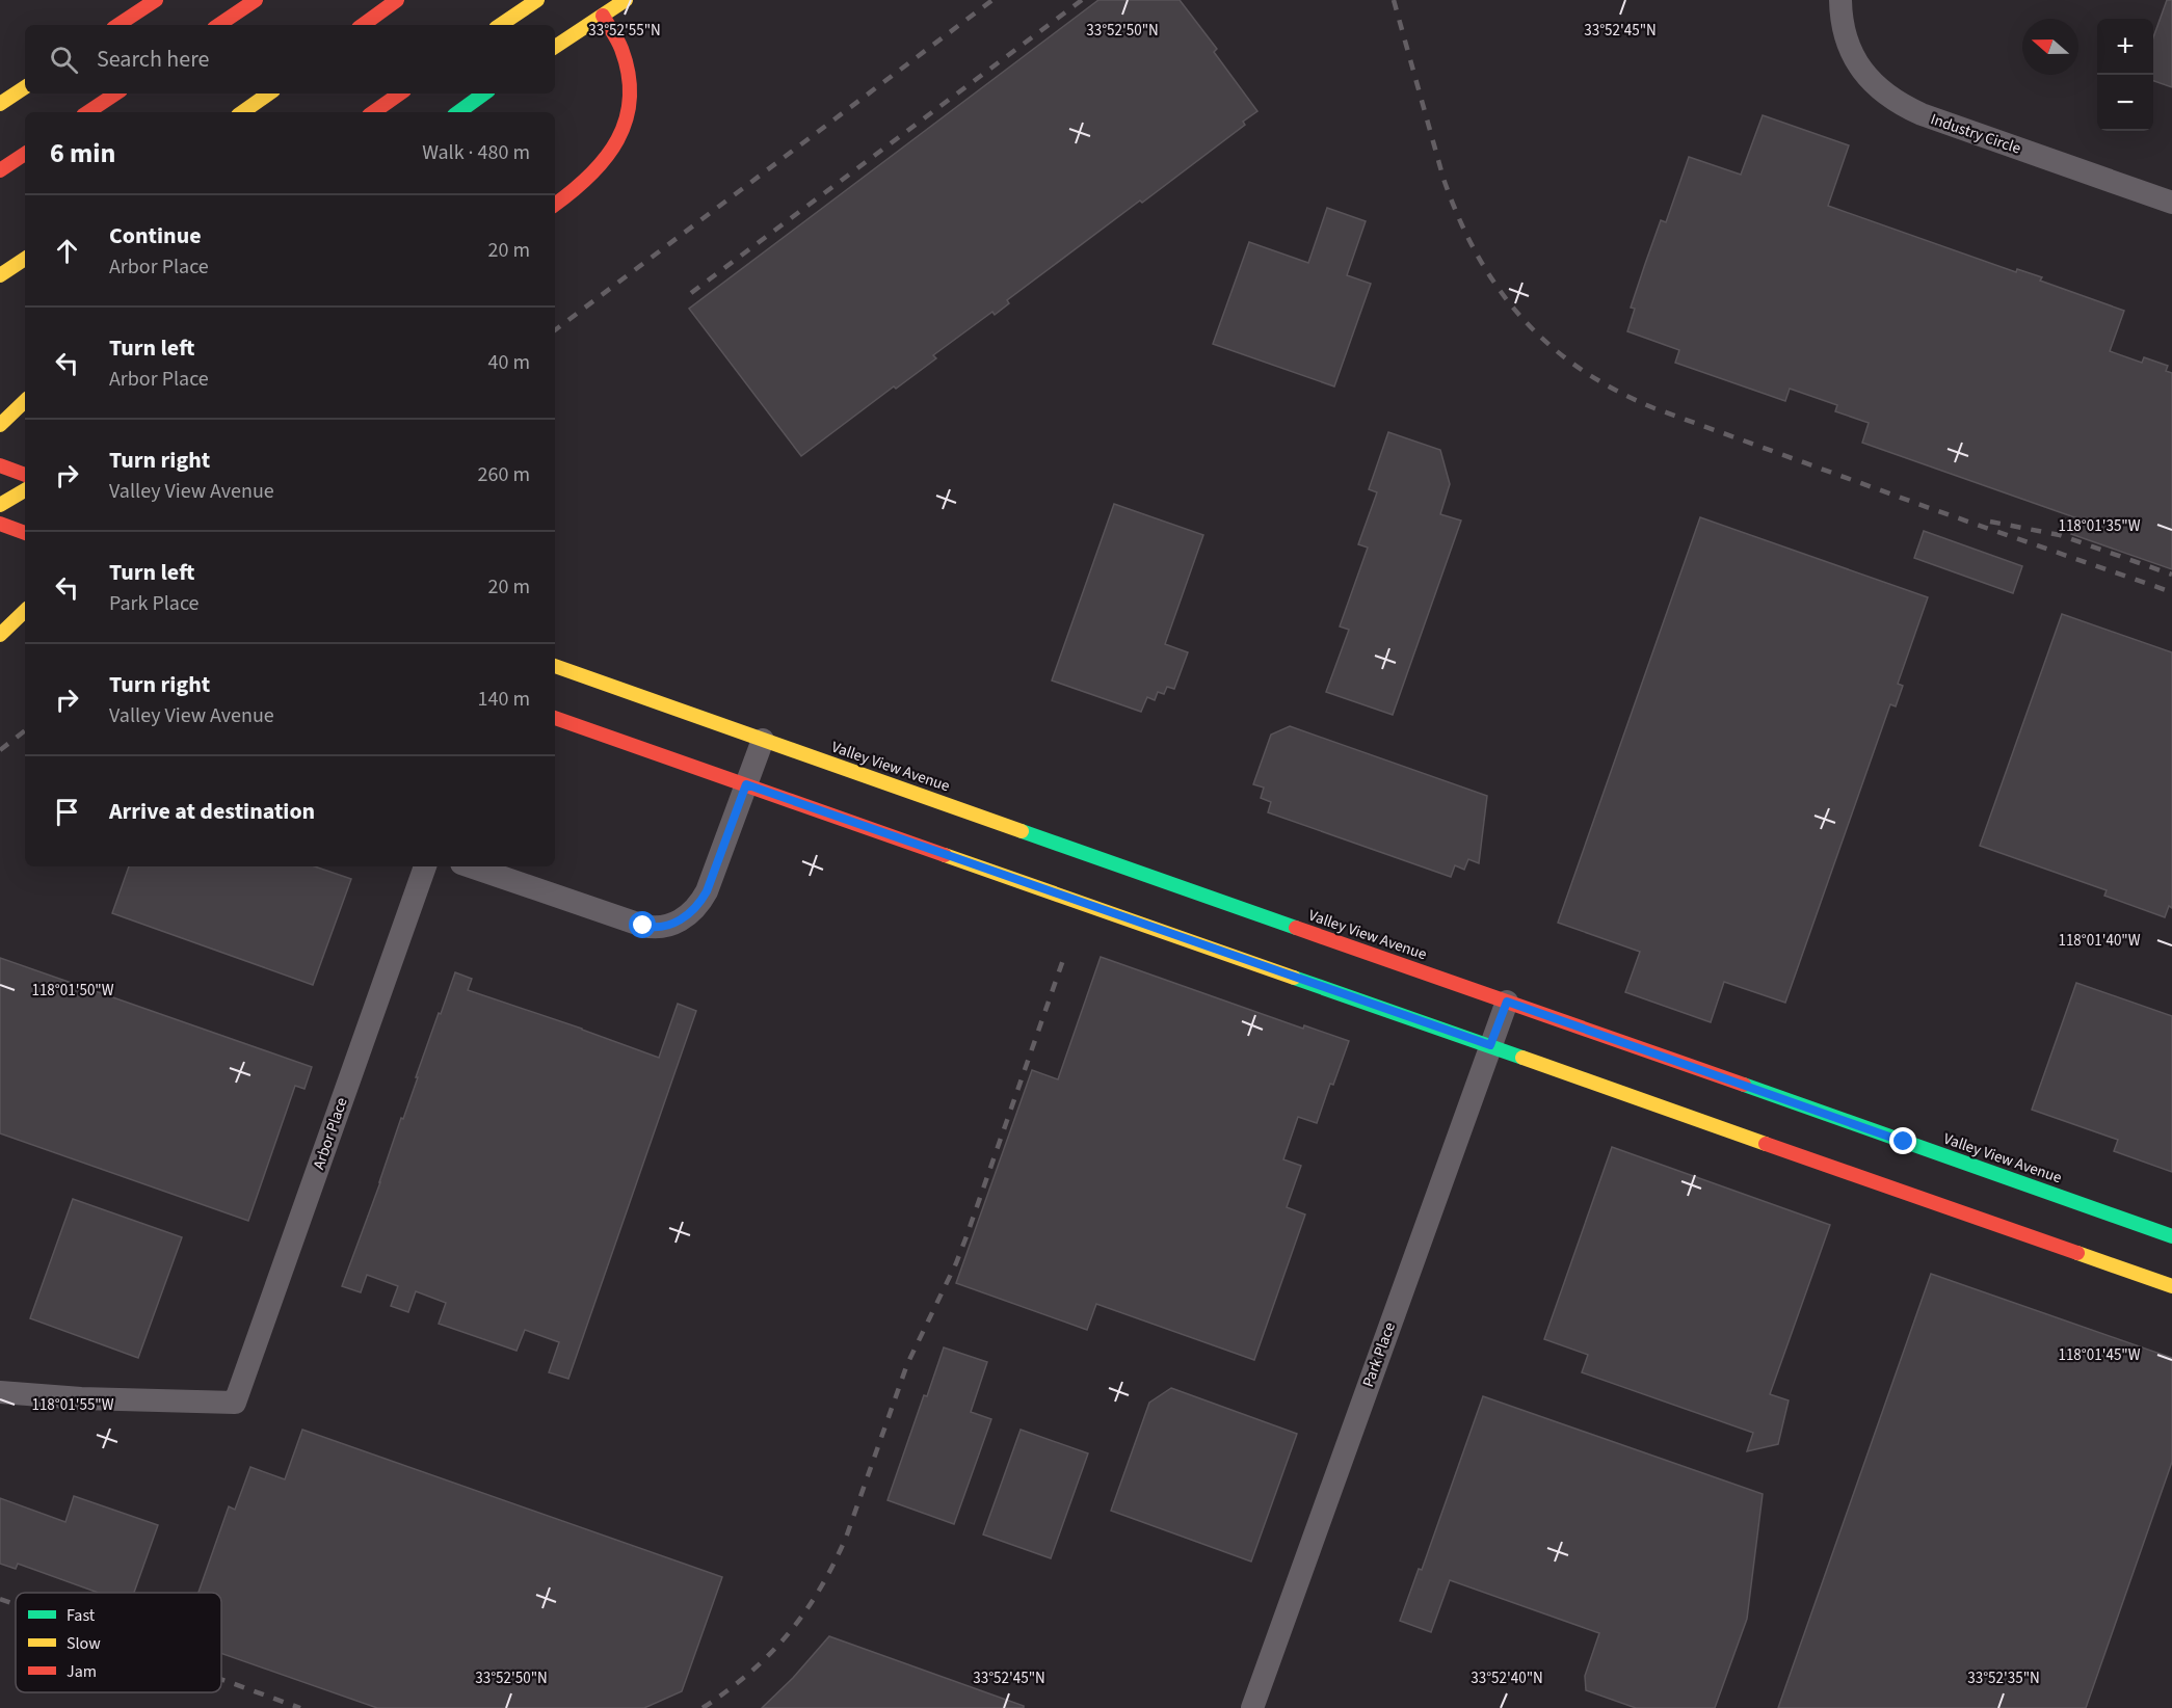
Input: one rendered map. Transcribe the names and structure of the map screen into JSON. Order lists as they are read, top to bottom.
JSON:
{
  "streets": {
    "main road": ["Valley View Avenue"],
    "street": ["Industry Circle", "Arbor Place", "Park Place"]
  },
  "crossings": [
    ["Valley View Avenue", "Park Place"]
  ],
  "legend": ["Fast", "Slow", "Jam"],
  "north": "left",
  "page": {
    "map_buttons": ["+", "−"],
    "search": "Search here",
    "heading": ["6 min", "Walk · 480 m"],
    "list": [
      ["Continue", "Arbor Place", "20 m"],
      ["Turn left", "Arbor Place", "40 m"],
      ["Turn right", "Valley View Avenue", "260 m"],
      ["Turn left", "Park Place", "20 m"],
      ["Turn right", "Valley View Avenue", "140 m"],
      "Arrive at destination"
    ]
  },
  "coordinates": [
    "33°52'55\"N",
    "33°52'50\"N",
    "33°52'45\"N",
    "118°01'35\"W",
    "118°01'40\"W",
    "118°01'50\"W",
    "118°01'45\"W",
    "118°01'55\"W",
    "33°52'40\"N",
    "33°52'35\"N"
  ]
}
